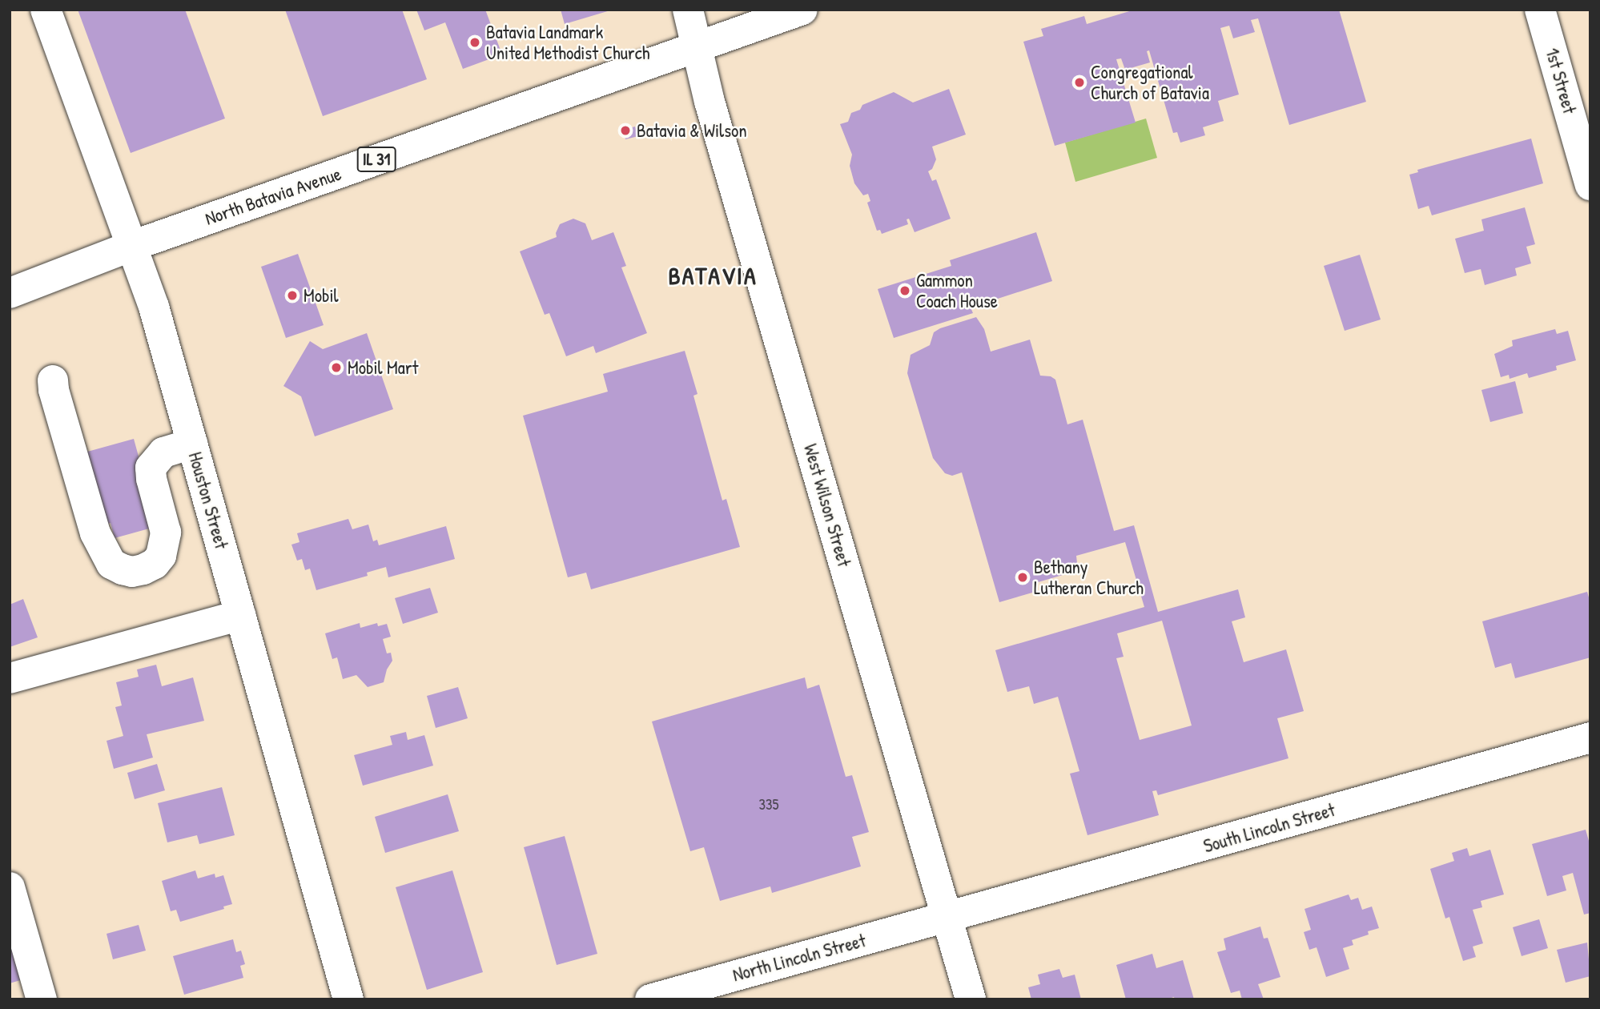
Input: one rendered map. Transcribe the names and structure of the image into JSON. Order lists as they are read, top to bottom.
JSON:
{
  "streets": {
    "street": [
      "1st Street",
      "IL 31",
      "North Batavia Avenue",
      "Houston Street",
      "West Wilson Street",
      "South Lincoln Street",
      "North Lincoln Street"
    ]
  },
  "crossings": [
    ["IL 31", "North Batavia Avenue"],
    ["IL 31", "West Wilson Street"],
    ["North Batavia Avenue", "Houston Street"],
    ["North Batavia Avenue", "West Wilson Street"],
    ["West Wilson Street", "South Lincoln Street"],
    ["West Wilson Street", "North Lincoln Street"],
    ["South Lincoln Street", "North Lincoln Street"]
  ],
  "districts": ["BATAVIA"],
  "places": [
    "Batavia Landmark United Methodist Church",
    "Congregational Church of Batavia",
    "Batavia & Wilson",
    "Gammon Coach House",
    "Mobil",
    "Mobil Mart",
    "Bethany Lutheran Church"
  ],
  "house_numbers": ["335"]
}
